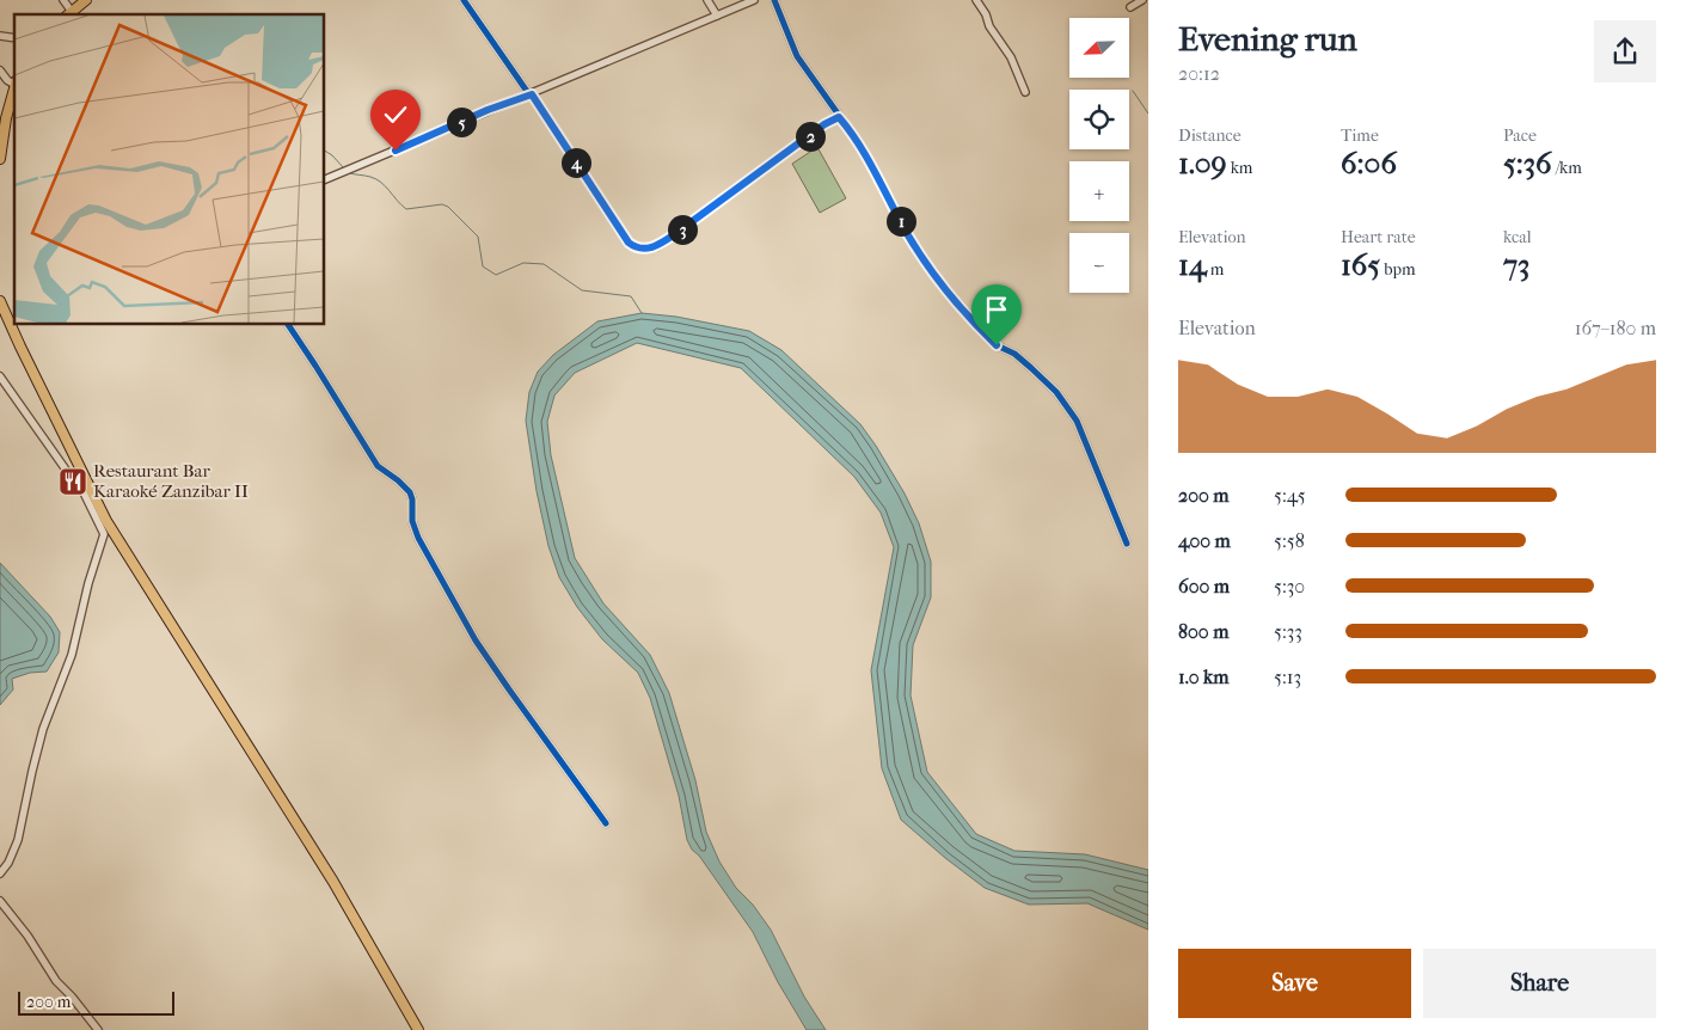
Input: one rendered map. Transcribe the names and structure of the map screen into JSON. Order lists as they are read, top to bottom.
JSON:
{
  "places": {
    "restaurant": ["Restaurant Bar Karaoké Zanzibar II"]
  },
  "scale_bar": "200 m",
  "north": "bottom left",
  "page": {
    "heading": ["Evening run", "20:12"],
    "map_buttons": ["+", "−"],
    "stats": [
      ["Distance", "1.09 km"],
      ["Time", "6:06"],
      ["Pace", "5:36 /km"],
      ["Elevation", "14 m"],
      ["Heart rate", "165 bpm"],
      ["kcal", "73"]
    ],
    "pins": [
      "5",
      "2",
      "4",
      "1",
      "3"
    ],
    "chart": ["Elevation", "167–180 m"],
    "list": [
      {
        "name": "200 m",
        "note": "5:45"
      },
      {
        "name": "400 m",
        "note": "5:58"
      },
      {
        "name": "600 m",
        "note": "5:30"
      },
      {
        "name": "800 m",
        "note": "5:33"
      },
      {
        "name": "1.0 km",
        "note": "5:13"
      }
    ],
    "buttons": ["Save", "Share"],
    "scale": "200 m"
  }
}
